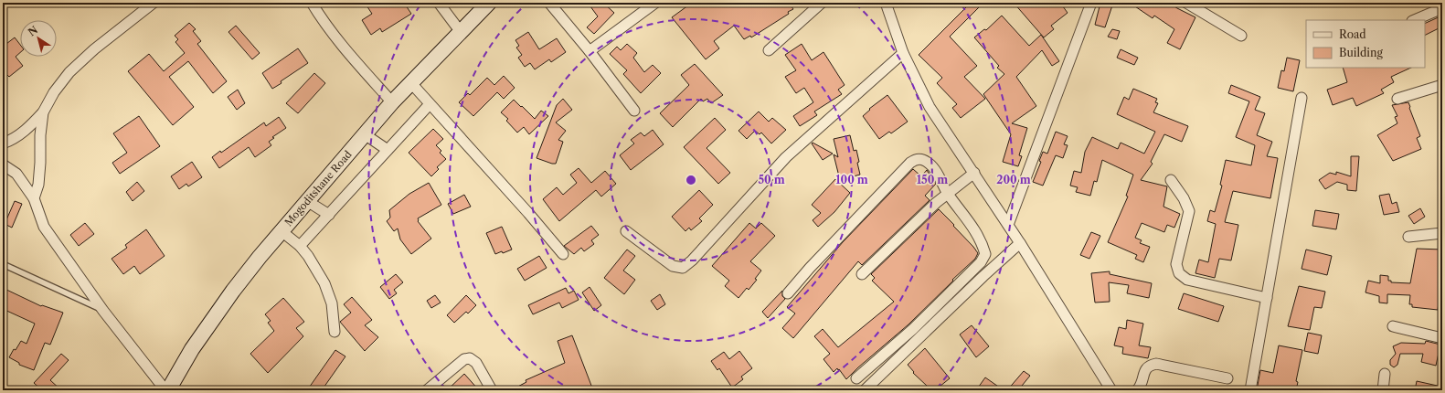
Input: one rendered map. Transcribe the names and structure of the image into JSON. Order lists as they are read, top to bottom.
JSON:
{
  "streets": {
    "main road": ["Mogoditshane Road"]
  },
  "legend": ["Road", "Building"],
  "north": "top left",
  "rings": [
    "50 m",
    "100 m",
    "150 m",
    "200 m"
  ]
}
